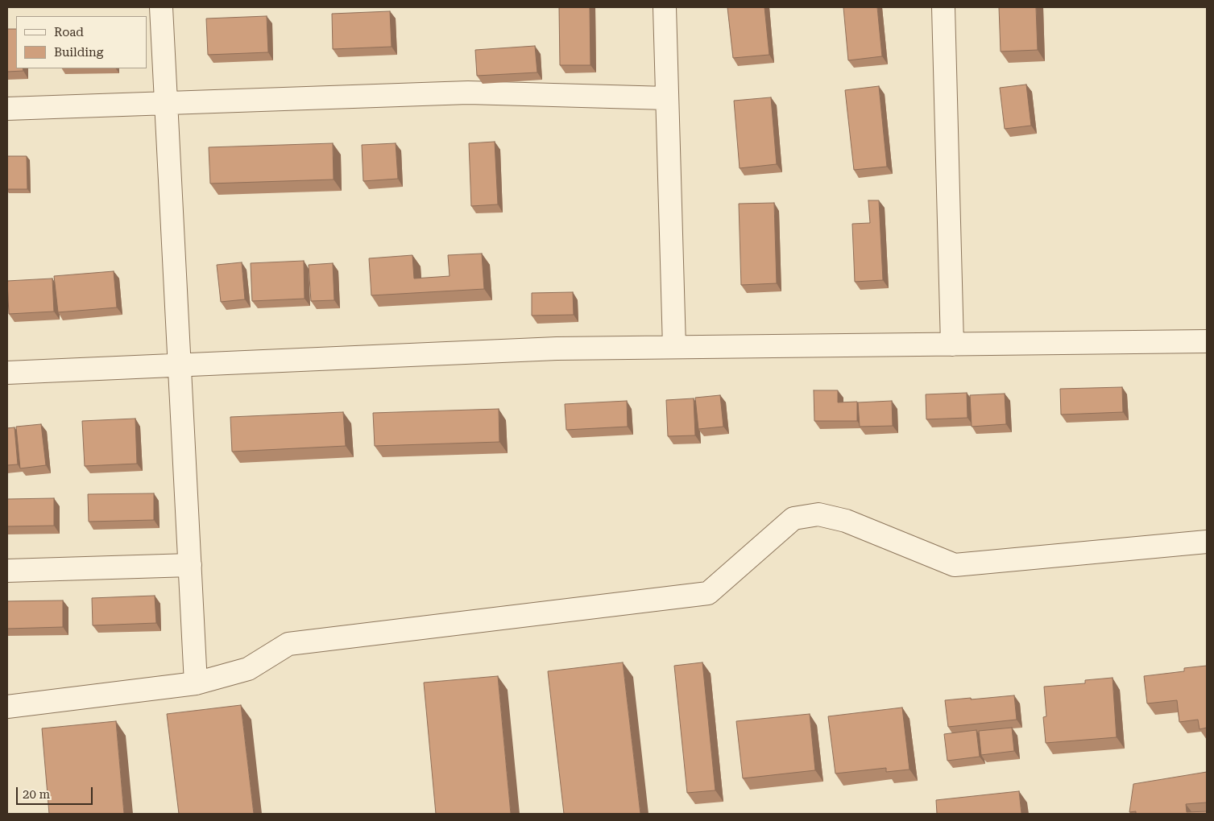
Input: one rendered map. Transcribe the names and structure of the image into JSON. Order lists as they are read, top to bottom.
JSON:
{
  "legend": ["Road", "Building"],
  "scale_bar": "20 m"
}
